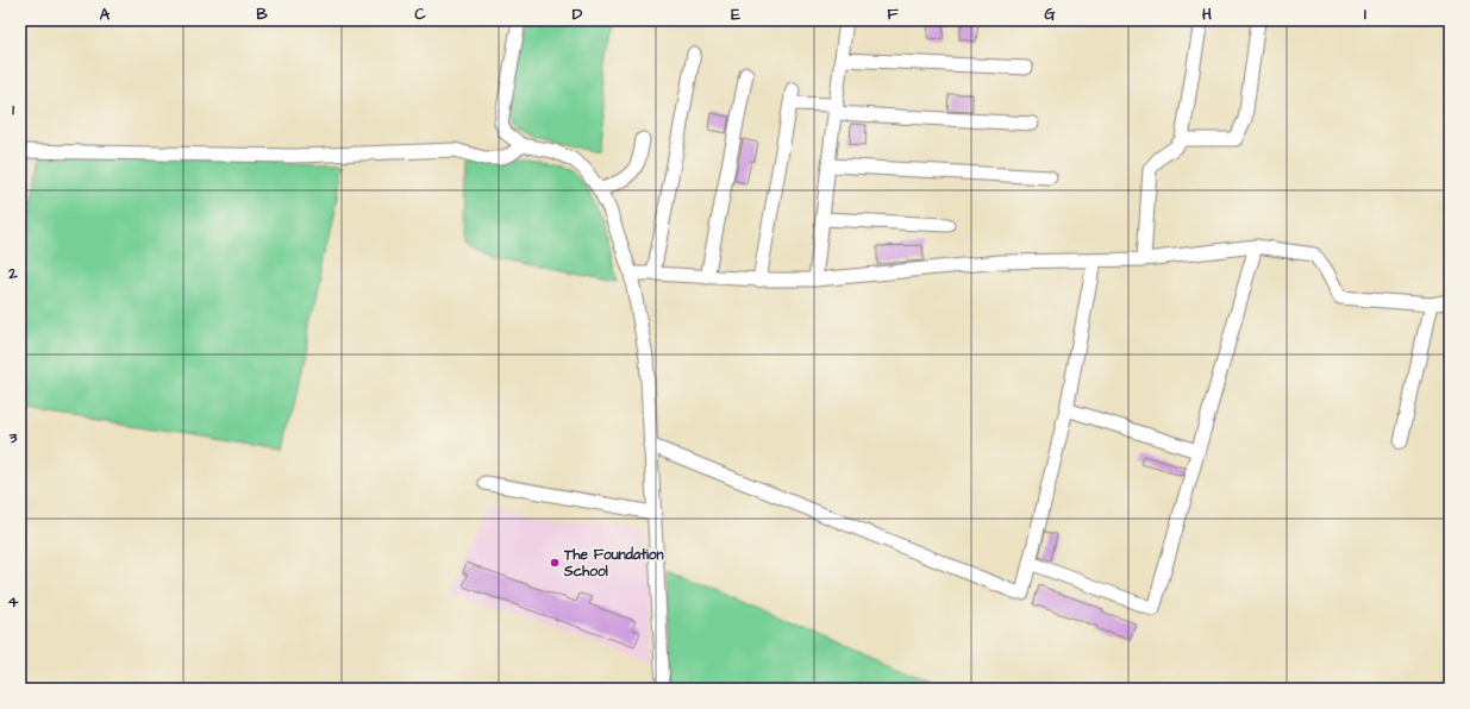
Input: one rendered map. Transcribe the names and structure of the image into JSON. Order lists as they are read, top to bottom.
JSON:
{
  "places": ["The Foundation School"],
  "grid": {
    "columns": [
      "A",
      "B",
      "C",
      "D",
      "E",
      "F",
      "G",
      "H",
      "I"
    ],
    "rows": [
      "1",
      "2",
      "3",
      "4"
    ]
  }
}
